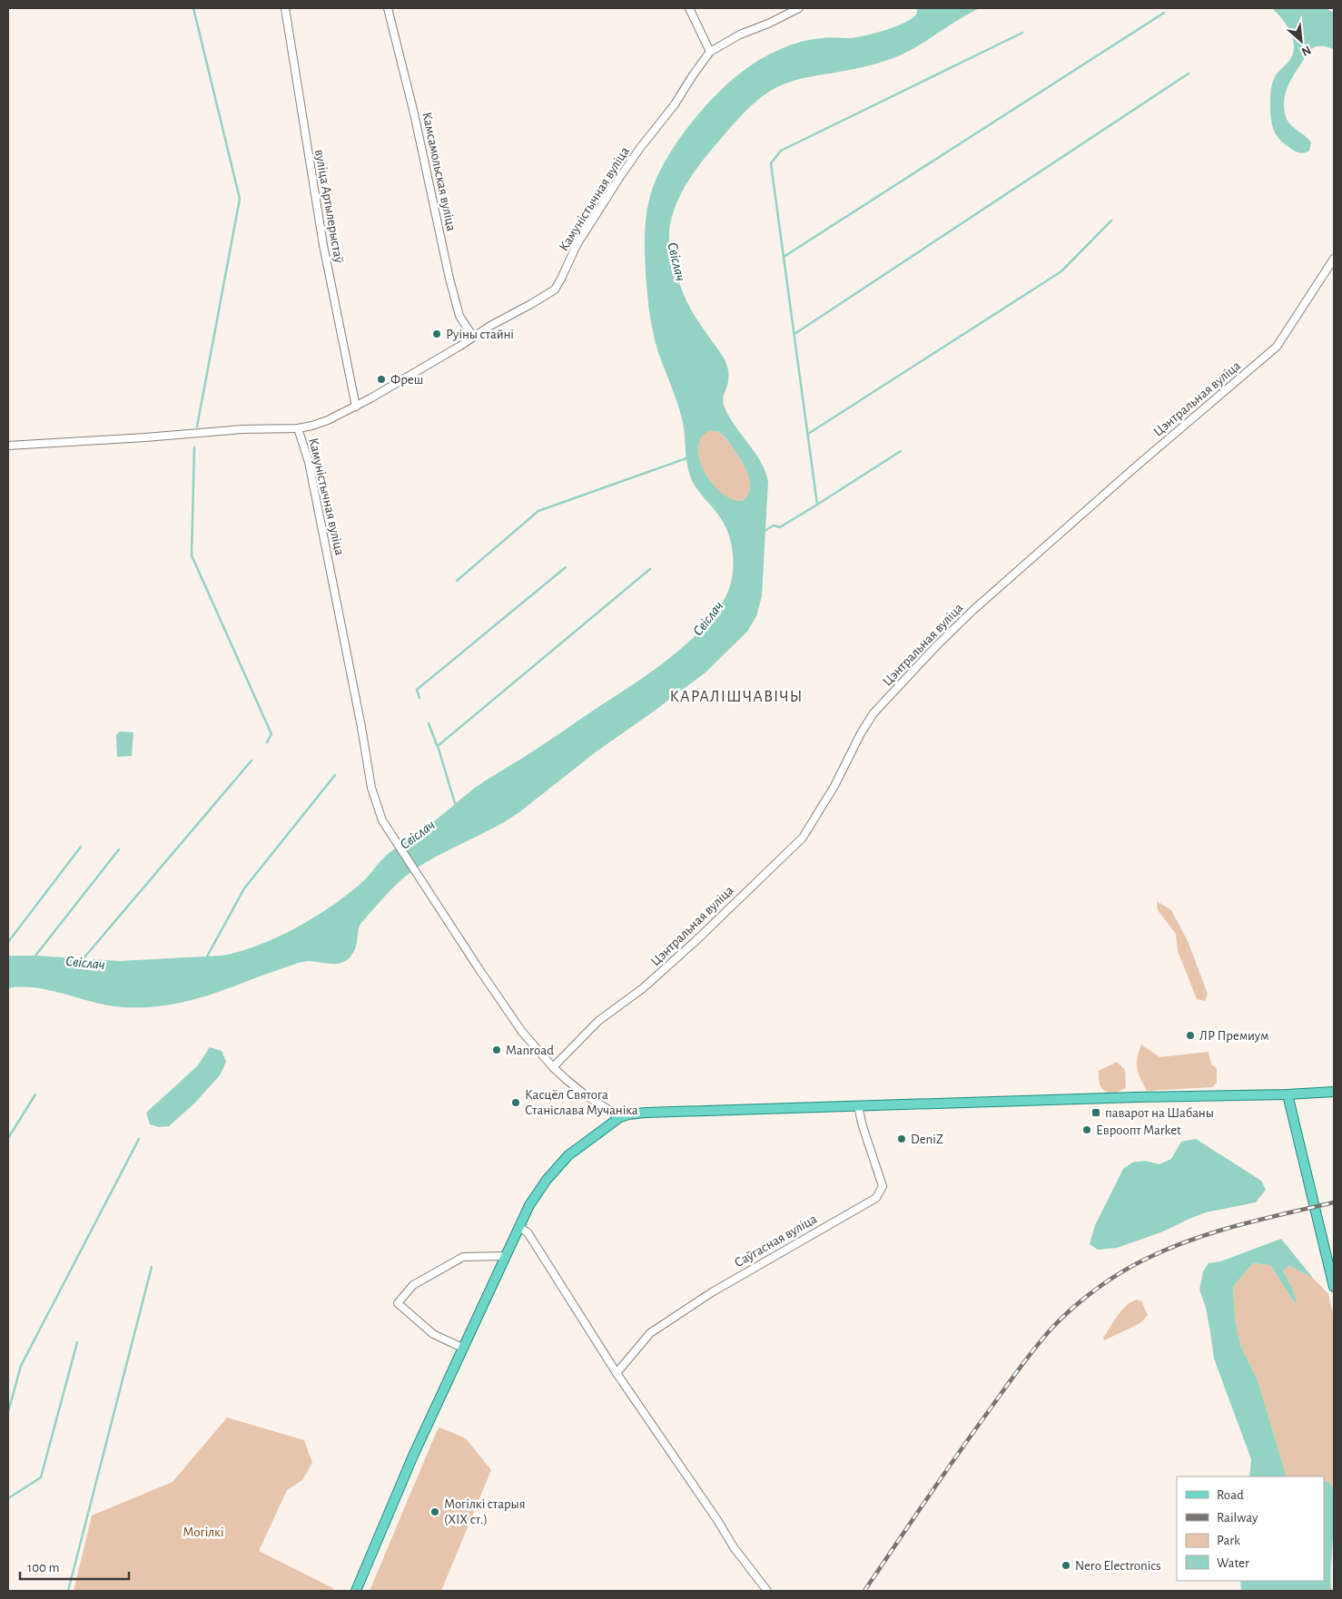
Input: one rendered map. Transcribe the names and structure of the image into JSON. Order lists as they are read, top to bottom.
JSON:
{
  "streets": {
    "street": [
      "Камсамольская вуліца",
      "Камуністычная вуліца",
      "вуліца Артылерыстаў",
      "Цэнтральная вуліца",
      "Саўгасная вуліца"
    ]
  },
  "crossings": [
    ["Камсамольская вуліца", "Камуністычная вуліца"],
    ["Камуністычная вуліца", "вуліца Артылерыстаў"],
    ["Камуністычная вуліца", "Цэнтральная вуліца"]
  ],
  "districts": ["КАРАЛІШЧАВІЧЫ"],
  "water": ["Свіслач"],
  "parks": ["Могілкі"],
  "places": {
    "other": [
      "Руіны стайні",
      "Фреш",
      "ЛР Премиум",
      "Manroad",
      "Касцёл Святога Станіслава Мучаніка",
      "Евроопт Market",
      "DeniZ",
      "Могілкі старыя (XIX ст.)",
      "Nero Electronics"
    ],
    "transit": ["паварот на Шабаны"]
  },
  "legend": [
    "Road",
    "Railway",
    "Park",
    "Water"
  ],
  "scale_bar": "100 m",
  "north": "bottom right"
}
